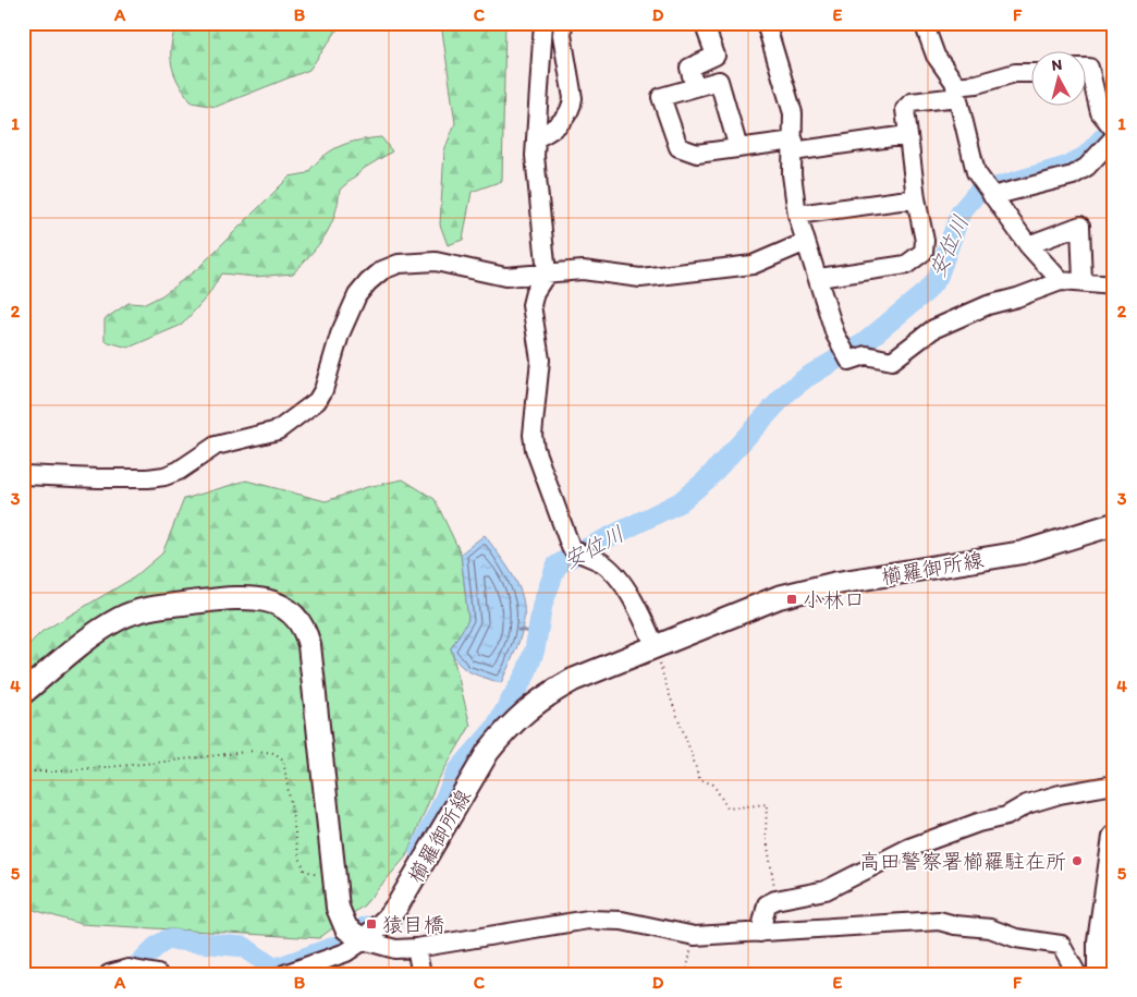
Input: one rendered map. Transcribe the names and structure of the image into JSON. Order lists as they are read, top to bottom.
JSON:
{
  "streets": {
    "main road": ["櫛羅御所線"]
  },
  "water": ["安位川"],
  "places": {
    "transit": ["小林口", "猿目橋"],
    "other": ["高田警察署櫛羅駐在所"]
  },
  "north": "top",
  "grid": {
    "columns": [
      "A",
      "B",
      "C",
      "D",
      "E",
      "F"
    ],
    "rows": [
      "1",
      "2",
      "3",
      "4",
      "5"
    ]
  }
}
